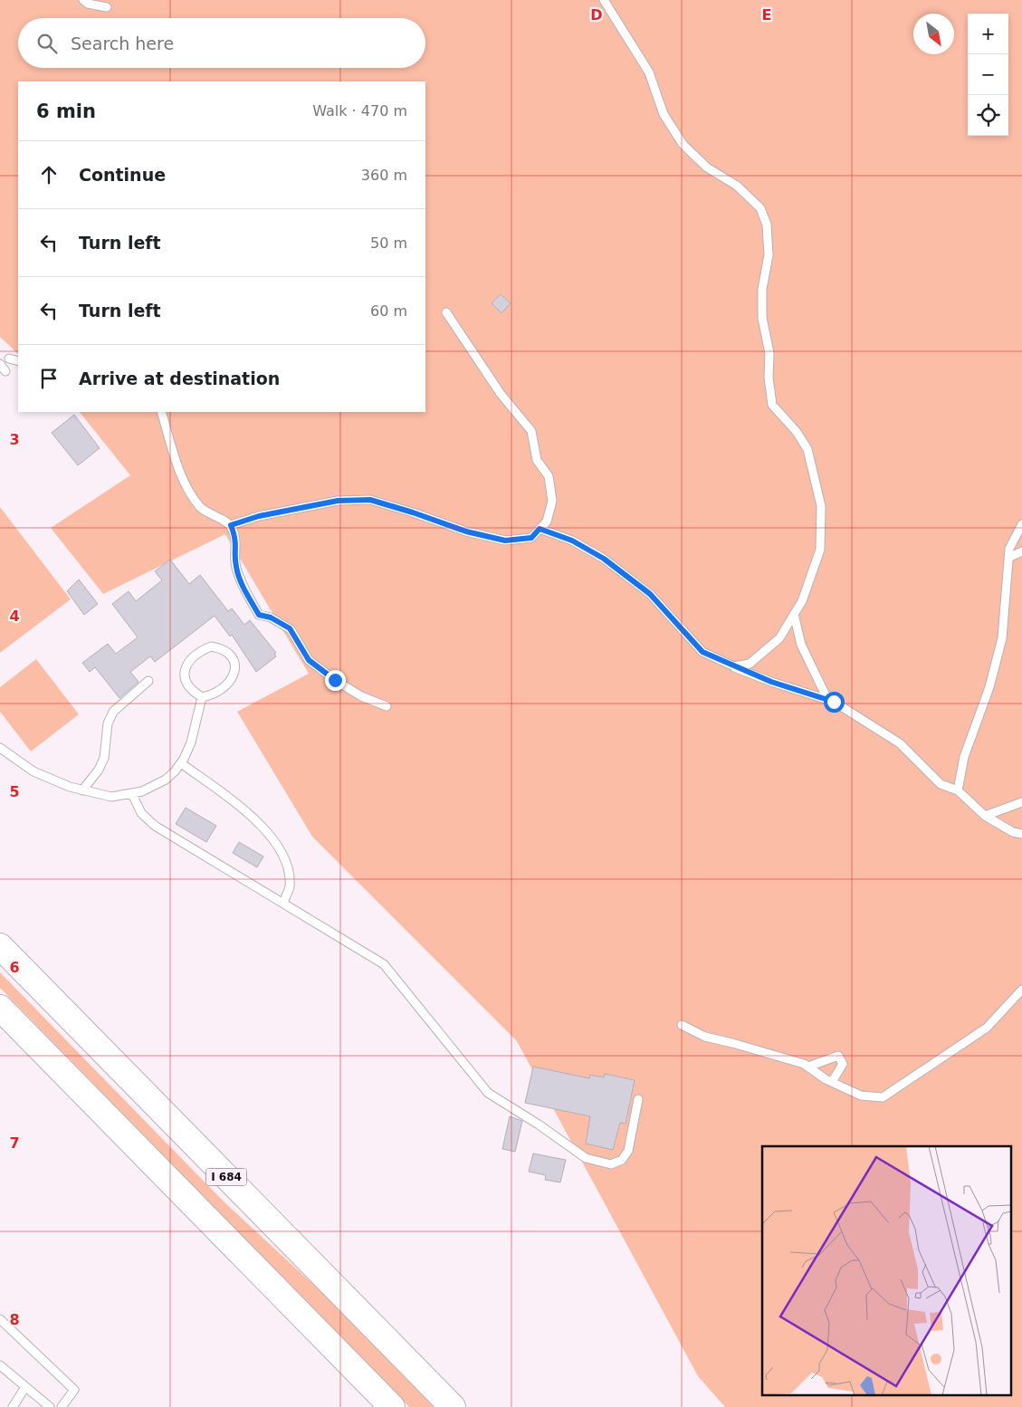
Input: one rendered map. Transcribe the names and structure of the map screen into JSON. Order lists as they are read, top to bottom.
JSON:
{
  "streets": {
    "highway": ["I 684"]
  },
  "north": "bottom right",
  "page": {
    "map_buttons": ["+", "−"],
    "search": "Search here",
    "heading": ["6 min", "Walk · 470 m"],
    "list": [
      ["Continue", "360 m"],
      ["Turn left", "50 m"],
      ["Turn left", "60 m"],
      "Arrive at destination"
    ]
  },
  "grid": {
    "columns": ["D", "E"],
    "rows": [
      "3",
      "4",
      "5",
      "6",
      "7",
      "8"
    ]
  }
}
